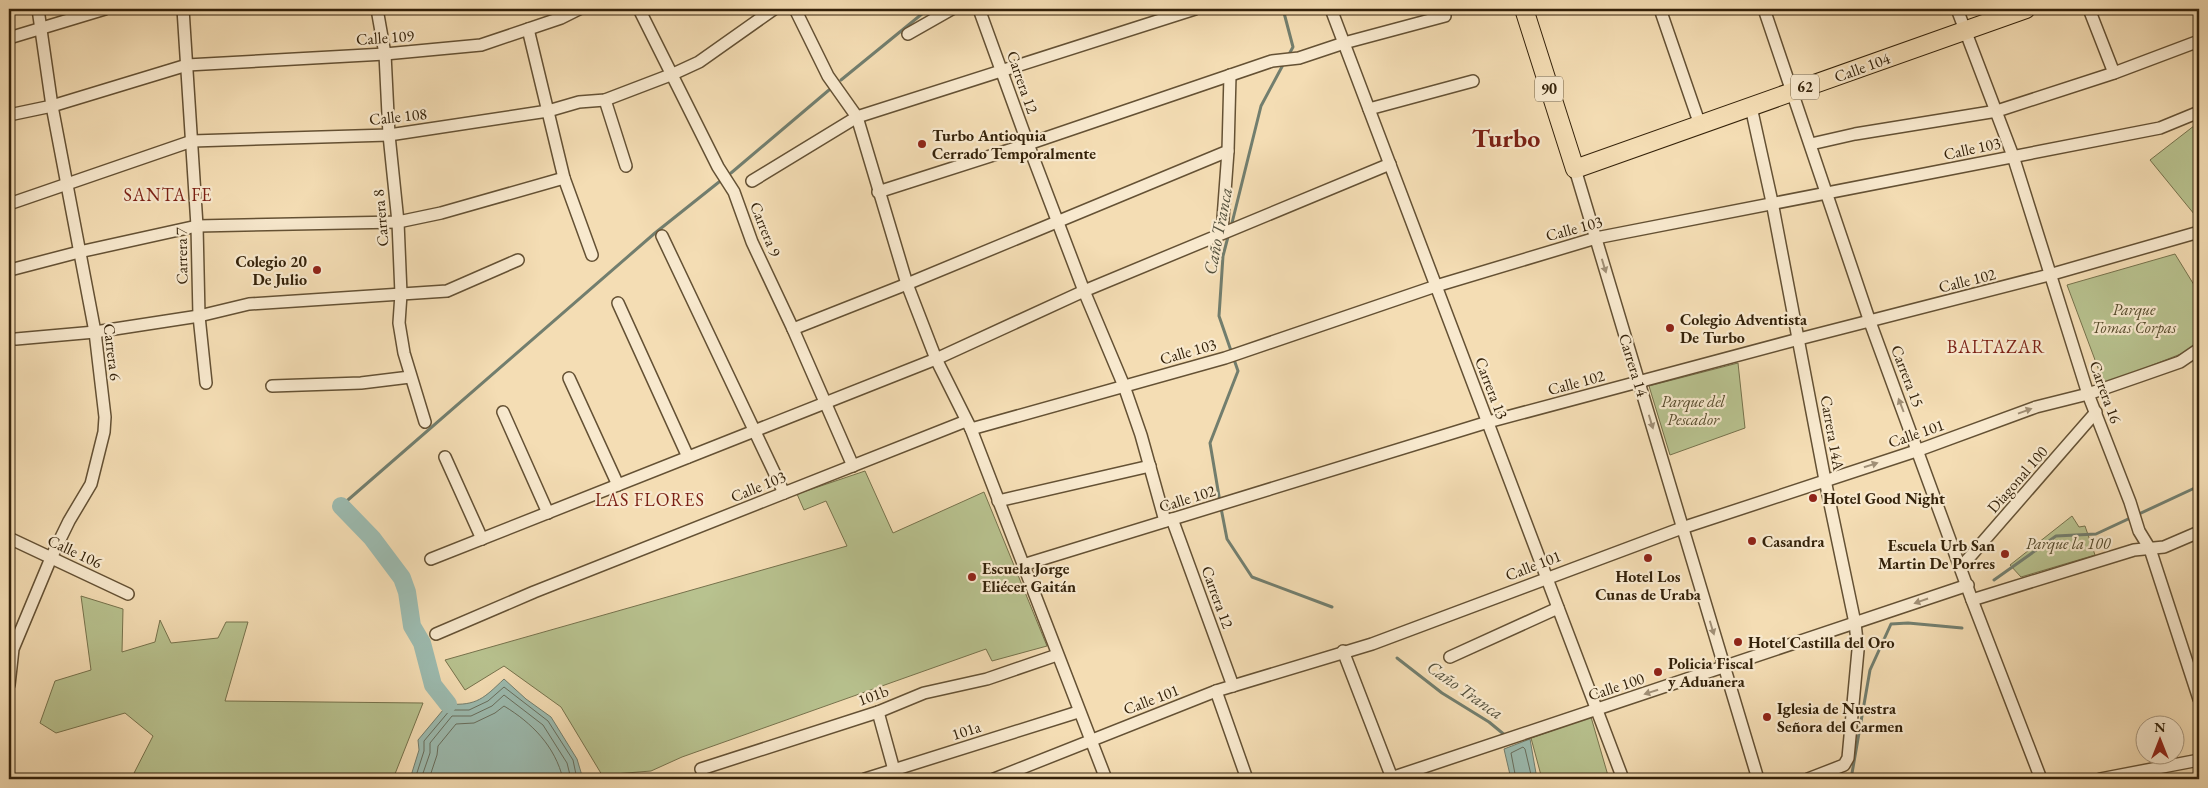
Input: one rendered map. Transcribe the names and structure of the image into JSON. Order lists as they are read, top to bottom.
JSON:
{
  "streets": {
    "main road": [
      "Calle 104",
      "62",
      "90",
      "Carrera 14"
    ],
    "street": [
      "Calle 109",
      "Carrera 12",
      "Calle 108",
      "Calle 103",
      "Carrera 8",
      "Carrera 9",
      "Carrera 7",
      "Calle 102",
      "Carrera 6",
      "Carrera 15",
      "Carrera 13",
      "Carrera 16",
      "Carrera 14A",
      "Calle 101",
      "Diagonal 100",
      "Calle 106",
      "Calle 100",
      "101b",
      "101a"
    ]
  },
  "crossings": [
    ["Calle 109", "Carrera 8"],
    ["Calle 109", "Carrera 7"],
    ["Calle 109", "Carrera 6"],
    ["Calle 104", "Carrera 14"],
    ["Calle 104", "Carrera 15"],
    ["Calle 104", "Carrera 16"],
    ["Calle 104", "Carrera 14A"],
    ["Carrera 12", "Calle 103"],
    ["Carrera 12", "Calle 102"],
    ["Carrera 12", "Calle 101"],
    ["Calle 108", "Carrera 8"],
    ["Calle 108", "Carrera 9"],
    ["Calle 108", "Carrera 7"],
    ["Calle 108", "Carrera 6"],
    ["Calle 103", "Carrera 9"],
    ["Calle 103", "Carrera 14"],
    ["Calle 103", "Carrera 15"],
    ["Calle 103", "Carrera 13"],
    ["Calle 103", "Carrera 16"],
    ["Calle 103", "Carrera 14A"],
    ["Calle 102", "Carrera 14"],
    ["Calle 102", "Carrera 15"],
    ["Calle 102", "Carrera 13"],
    ["Calle 102", "Carrera 16"],
    ["Calle 102", "Carrera 14A"],
    ["Carrera 6", "Calle 106"],
    ["Carrera 14", "Calle 101"],
    ["Carrera 14", "Calle 100"],
    ["Carrera 15", "Calle 101"],
    ["Carrera 15", "Diagonal 100"],
    ["Carrera 15", "Calle 100"],
    ["Carrera 13", "Calle 101"],
    ["Carrera 13", "Calle 100"],
    ["Carrera 16", "Calle 101"],
    ["Carrera 16", "Diagonal 100"],
    ["Carrera 14A", "Calle 101"],
    ["Carrera 14A", "Calle 100"]
  ],
  "one_way": ["Carrera 14", "Calle 100"],
  "districts": [
    "Turbo",
    "SANTA FE",
    "BALTAZAR",
    "LAS FLORES"
  ],
  "water": ["Caño Tranca"],
  "parks": ["Parque Tomas Corpas", "Parque del Pescador", "Parque la 100"],
  "places": [
    "Turbo Antioquia Cerrado Temporalmente",
    "Colegio 20 De Julio",
    "Colegio Adventista De Turbo",
    "Hotel Good Night",
    "Casandra",
    "Escuela Urb San Martin De Porres",
    "Hotel Los Cunas de Uraba",
    "Escuela Jorge Eliécer Gaitán",
    "Hotel Castilla del Oro",
    "Policia Fiscal y Aduanera",
    "Iglesia de Nuestra Señora del Carmen"
  ],
  "north": "top"
}
